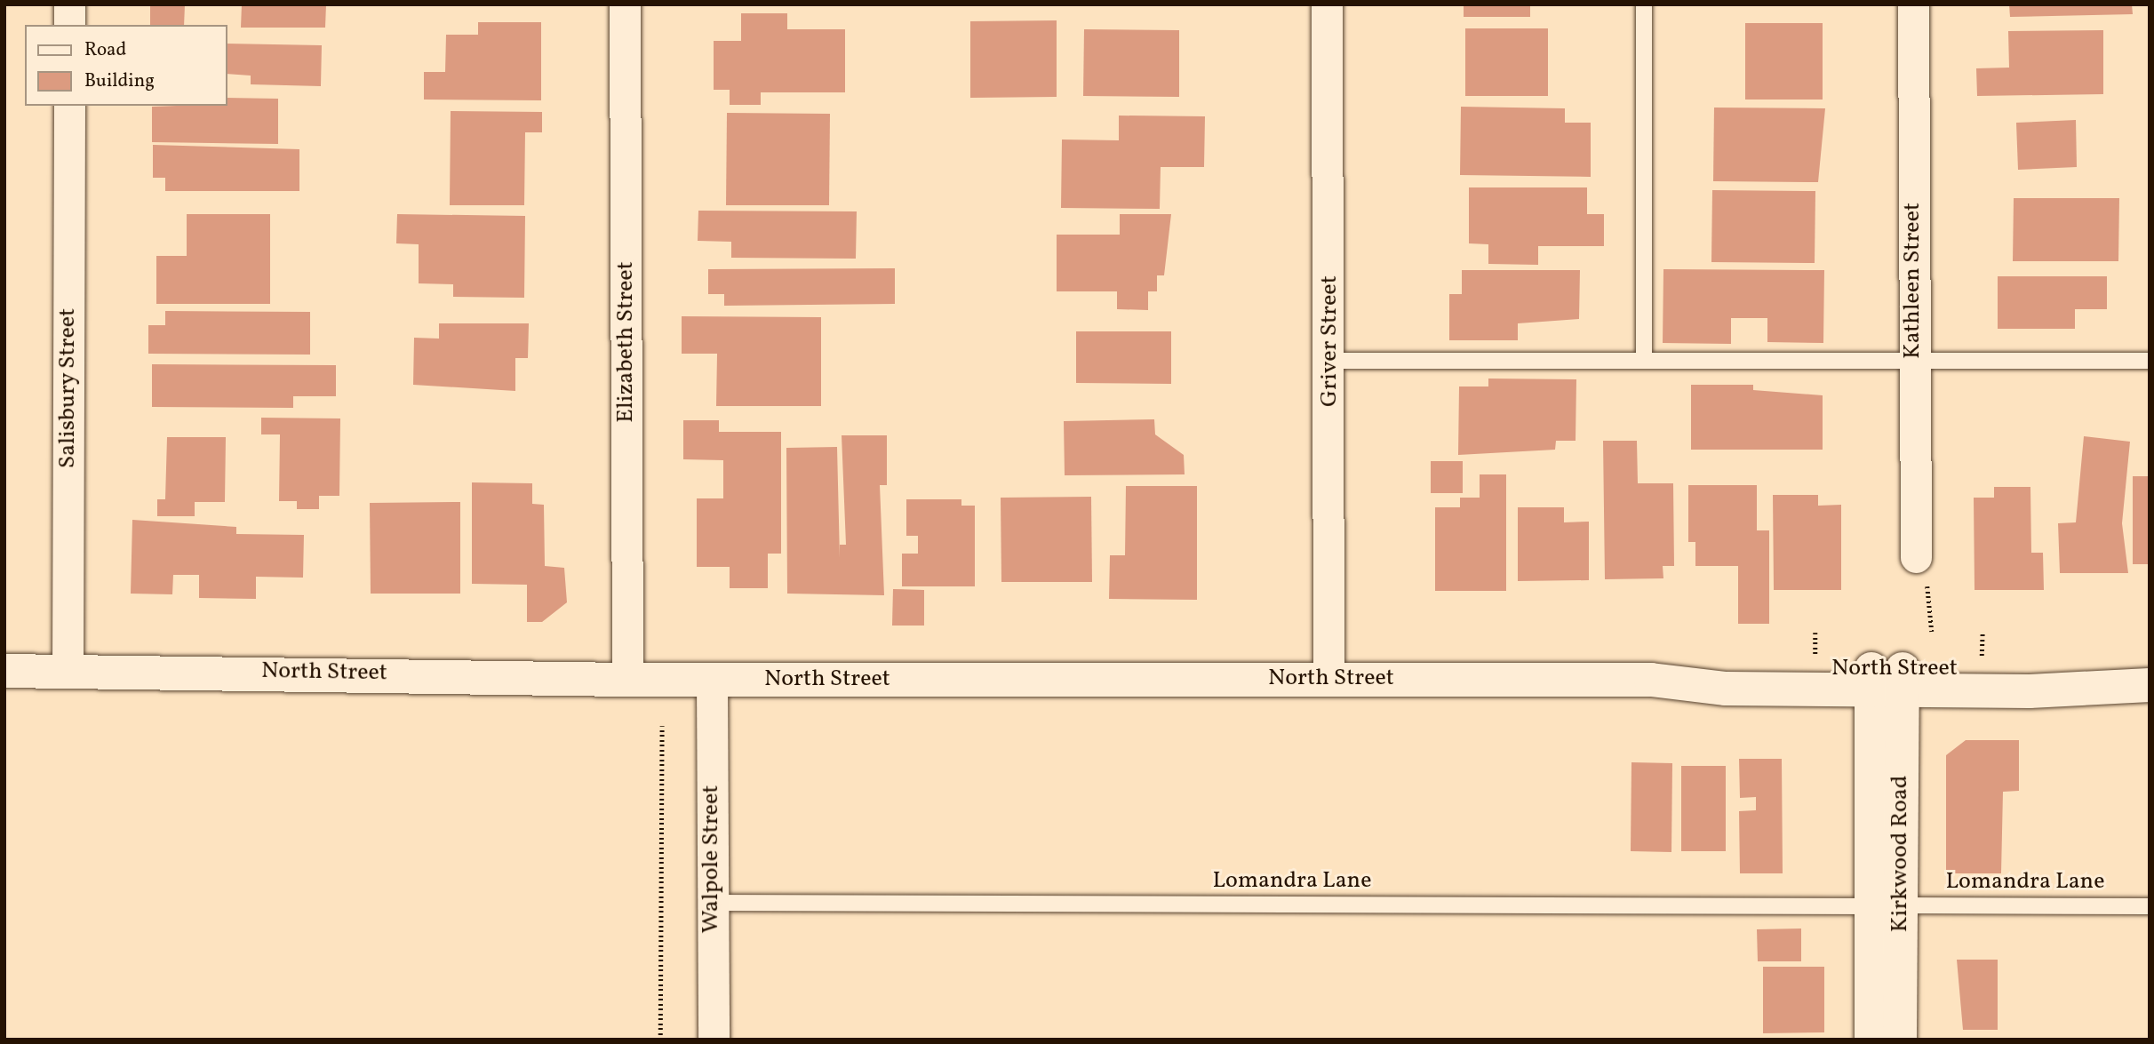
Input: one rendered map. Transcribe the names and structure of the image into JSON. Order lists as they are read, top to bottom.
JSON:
{
  "streets": {
    "street": [
      "Kathleen Street",
      "Griver Street",
      "Elizabeth Street",
      "Salisbury Street",
      "North Street",
      "Kirkwood Road",
      "Walpole Street"
    ],
    "lane": ["Lomandra Lane"]
  },
  "crossings": [
    ["Griver Street", "North Street"],
    ["Elizabeth Street", "North Street"],
    ["Salisbury Street", "North Street"],
    ["North Street", "Kirkwood Road"],
    ["North Street", "Walpole Street"],
    ["Kirkwood Road", "Lomandra Lane"],
    ["Walpole Street", "Lomandra Lane"]
  ],
  "legend": ["Road", "Building"]
}
